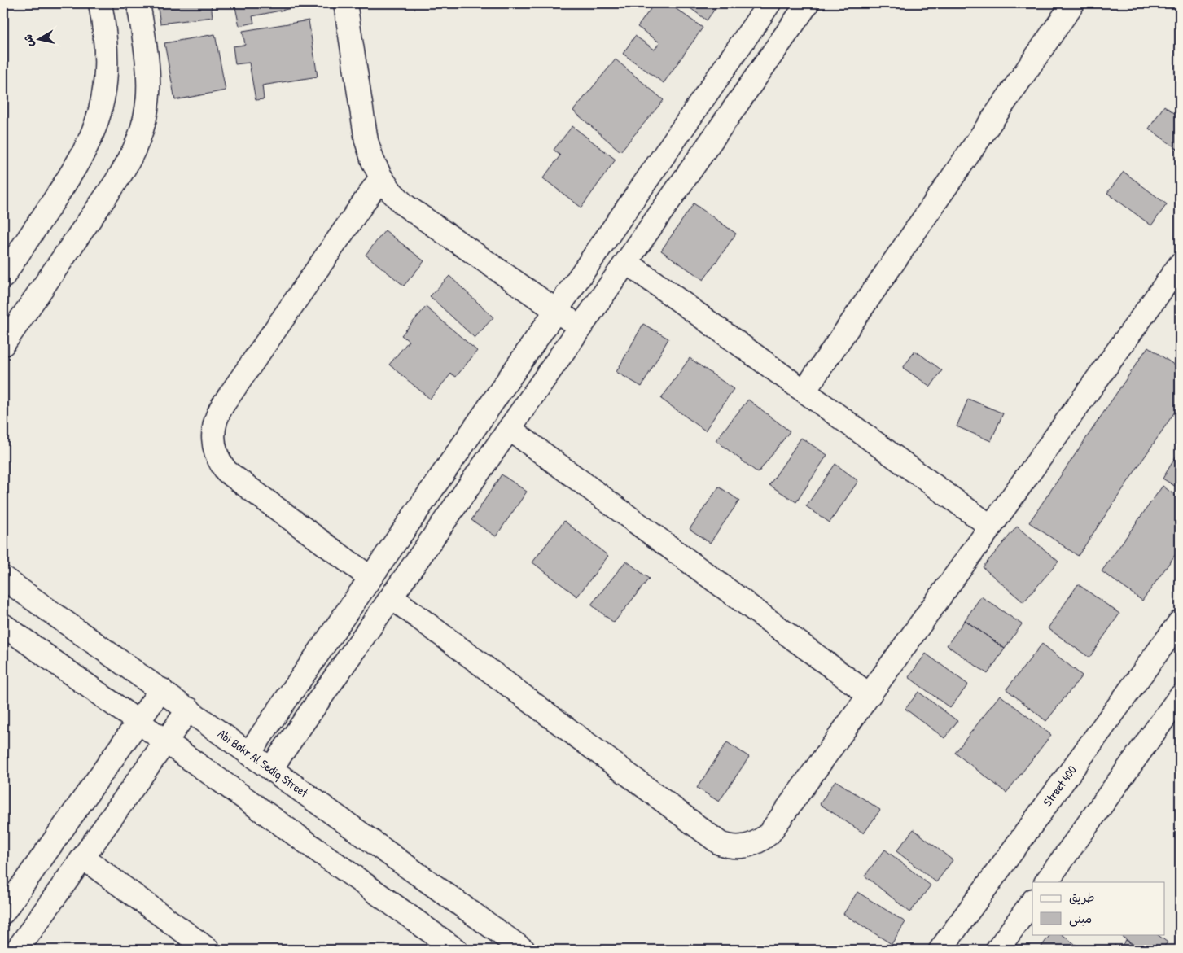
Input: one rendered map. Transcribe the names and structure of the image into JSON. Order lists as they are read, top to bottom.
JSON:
{
  "streets": {
    "street": ["Abi Bakr Al Sediq Street", "Street 400"]
  },
  "legend": ["طريق", "مبنى"],
  "north": "left"
}
